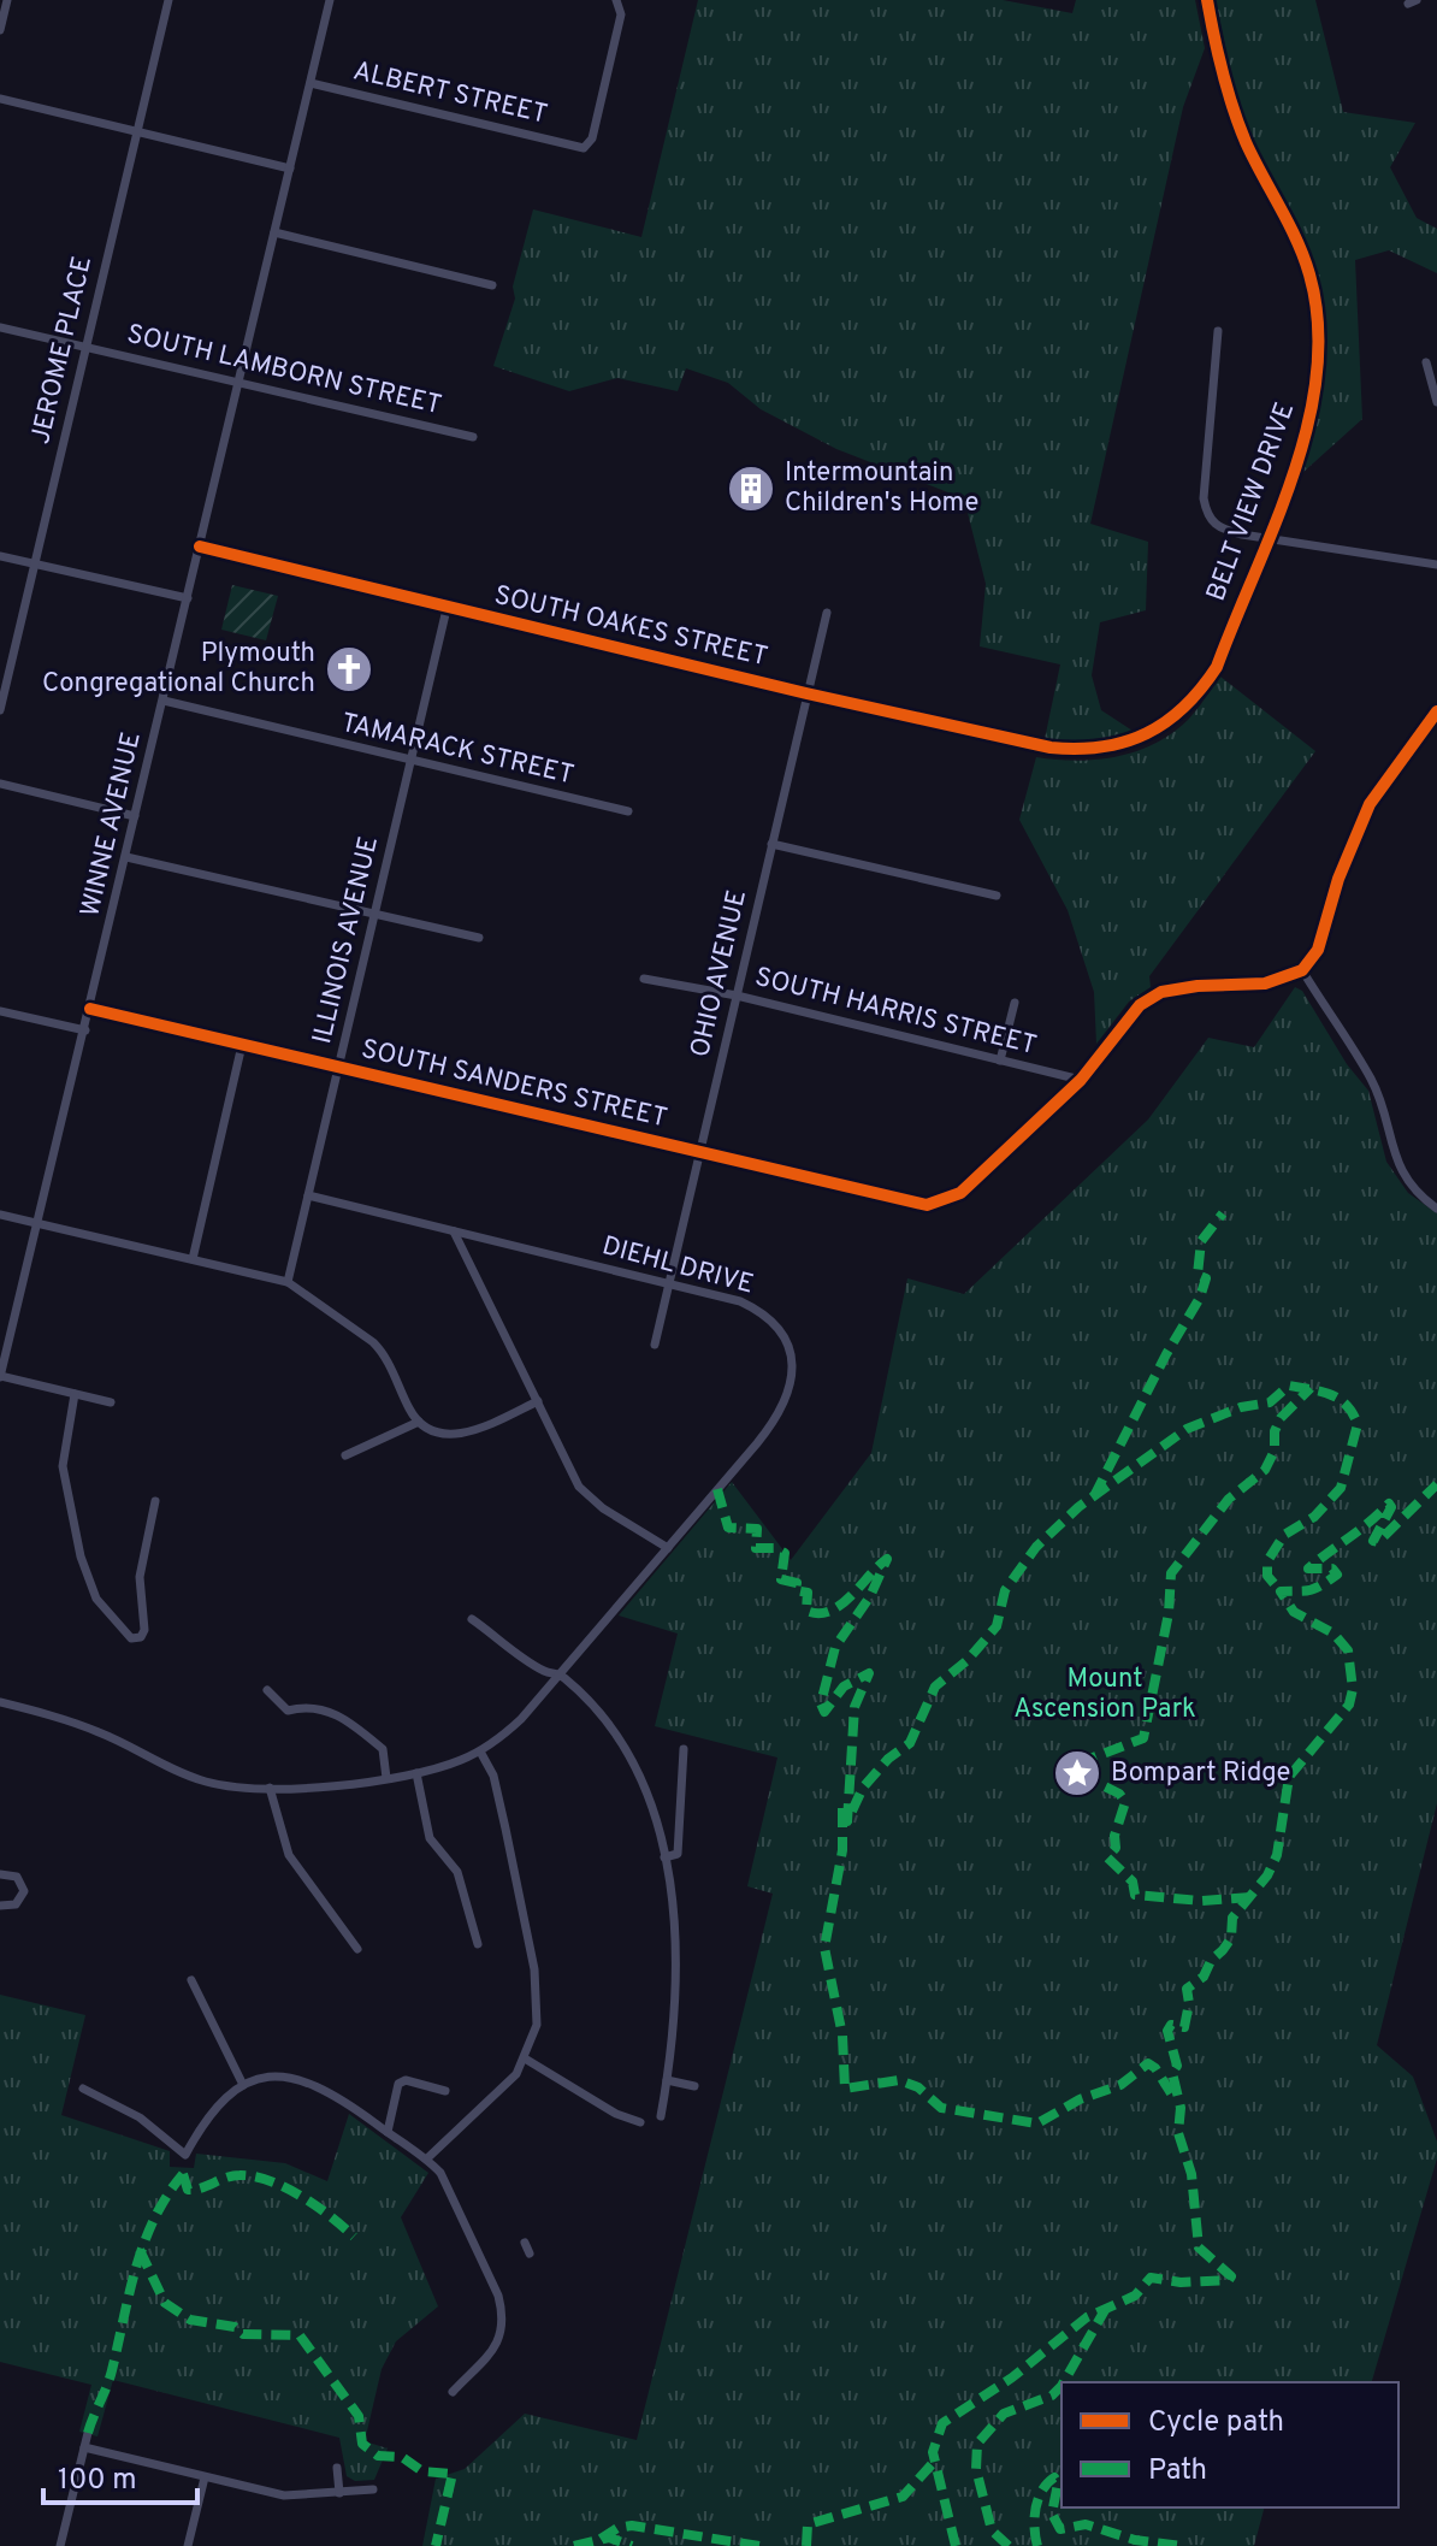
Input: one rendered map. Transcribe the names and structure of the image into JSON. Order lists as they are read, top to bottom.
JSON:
{
  "streets": {
    "street": [
      "ALBERT STREET",
      "JEROME PLACE",
      "SOUTH LAMBORN STREET",
      "BELT VIEW DRIVE",
      "SOUTH OAKES STREET",
      "TAMARACK STREET",
      "WINNE AVENUE",
      "ILLINOIS AVENUE",
      "OHIO AVENUE",
      "SOUTH HARRIS STREET",
      "SOUTH SANDERS STREET",
      "DIEHL DRIVE"
    ]
  },
  "crossings": [
    ["ALBERT STREET", "WINNE AVENUE"],
    ["JEROME PLACE", "SOUTH LAMBORN STREET"],
    ["SOUTH LAMBORN STREET", "WINNE AVENUE"],
    ["BELT VIEW DRIVE", "SOUTH OAKES STREET"],
    ["SOUTH OAKES STREET", "WINNE AVENUE"],
    ["SOUTH OAKES STREET", "ILLINOIS AVENUE"],
    ["SOUTH OAKES STREET", "OHIO AVENUE"],
    ["TAMARACK STREET", "WINNE AVENUE"],
    ["TAMARACK STREET", "ILLINOIS AVENUE"],
    ["WINNE AVENUE", "SOUTH SANDERS STREET"],
    ["ILLINOIS AVENUE", "SOUTH SANDERS STREET"],
    ["ILLINOIS AVENUE", "DIEHL DRIVE"],
    ["OHIO AVENUE", "SOUTH HARRIS STREET"],
    ["OHIO AVENUE", "SOUTH SANDERS STREET"],
    ["OHIO AVENUE", "DIEHL DRIVE"],
    ["SOUTH HARRIS STREET", "SOUTH SANDERS STREET"]
  ],
  "parks": ["Mount Ascension Park"],
  "places": {
    "building": ["Intermountain Children's Home"],
    "church": ["Plymouth Congregational Church"],
    "place": ["Bompart Ridge"]
  },
  "legend": ["Cycle path", "Path"],
  "scale_bar": "100 m"
}
